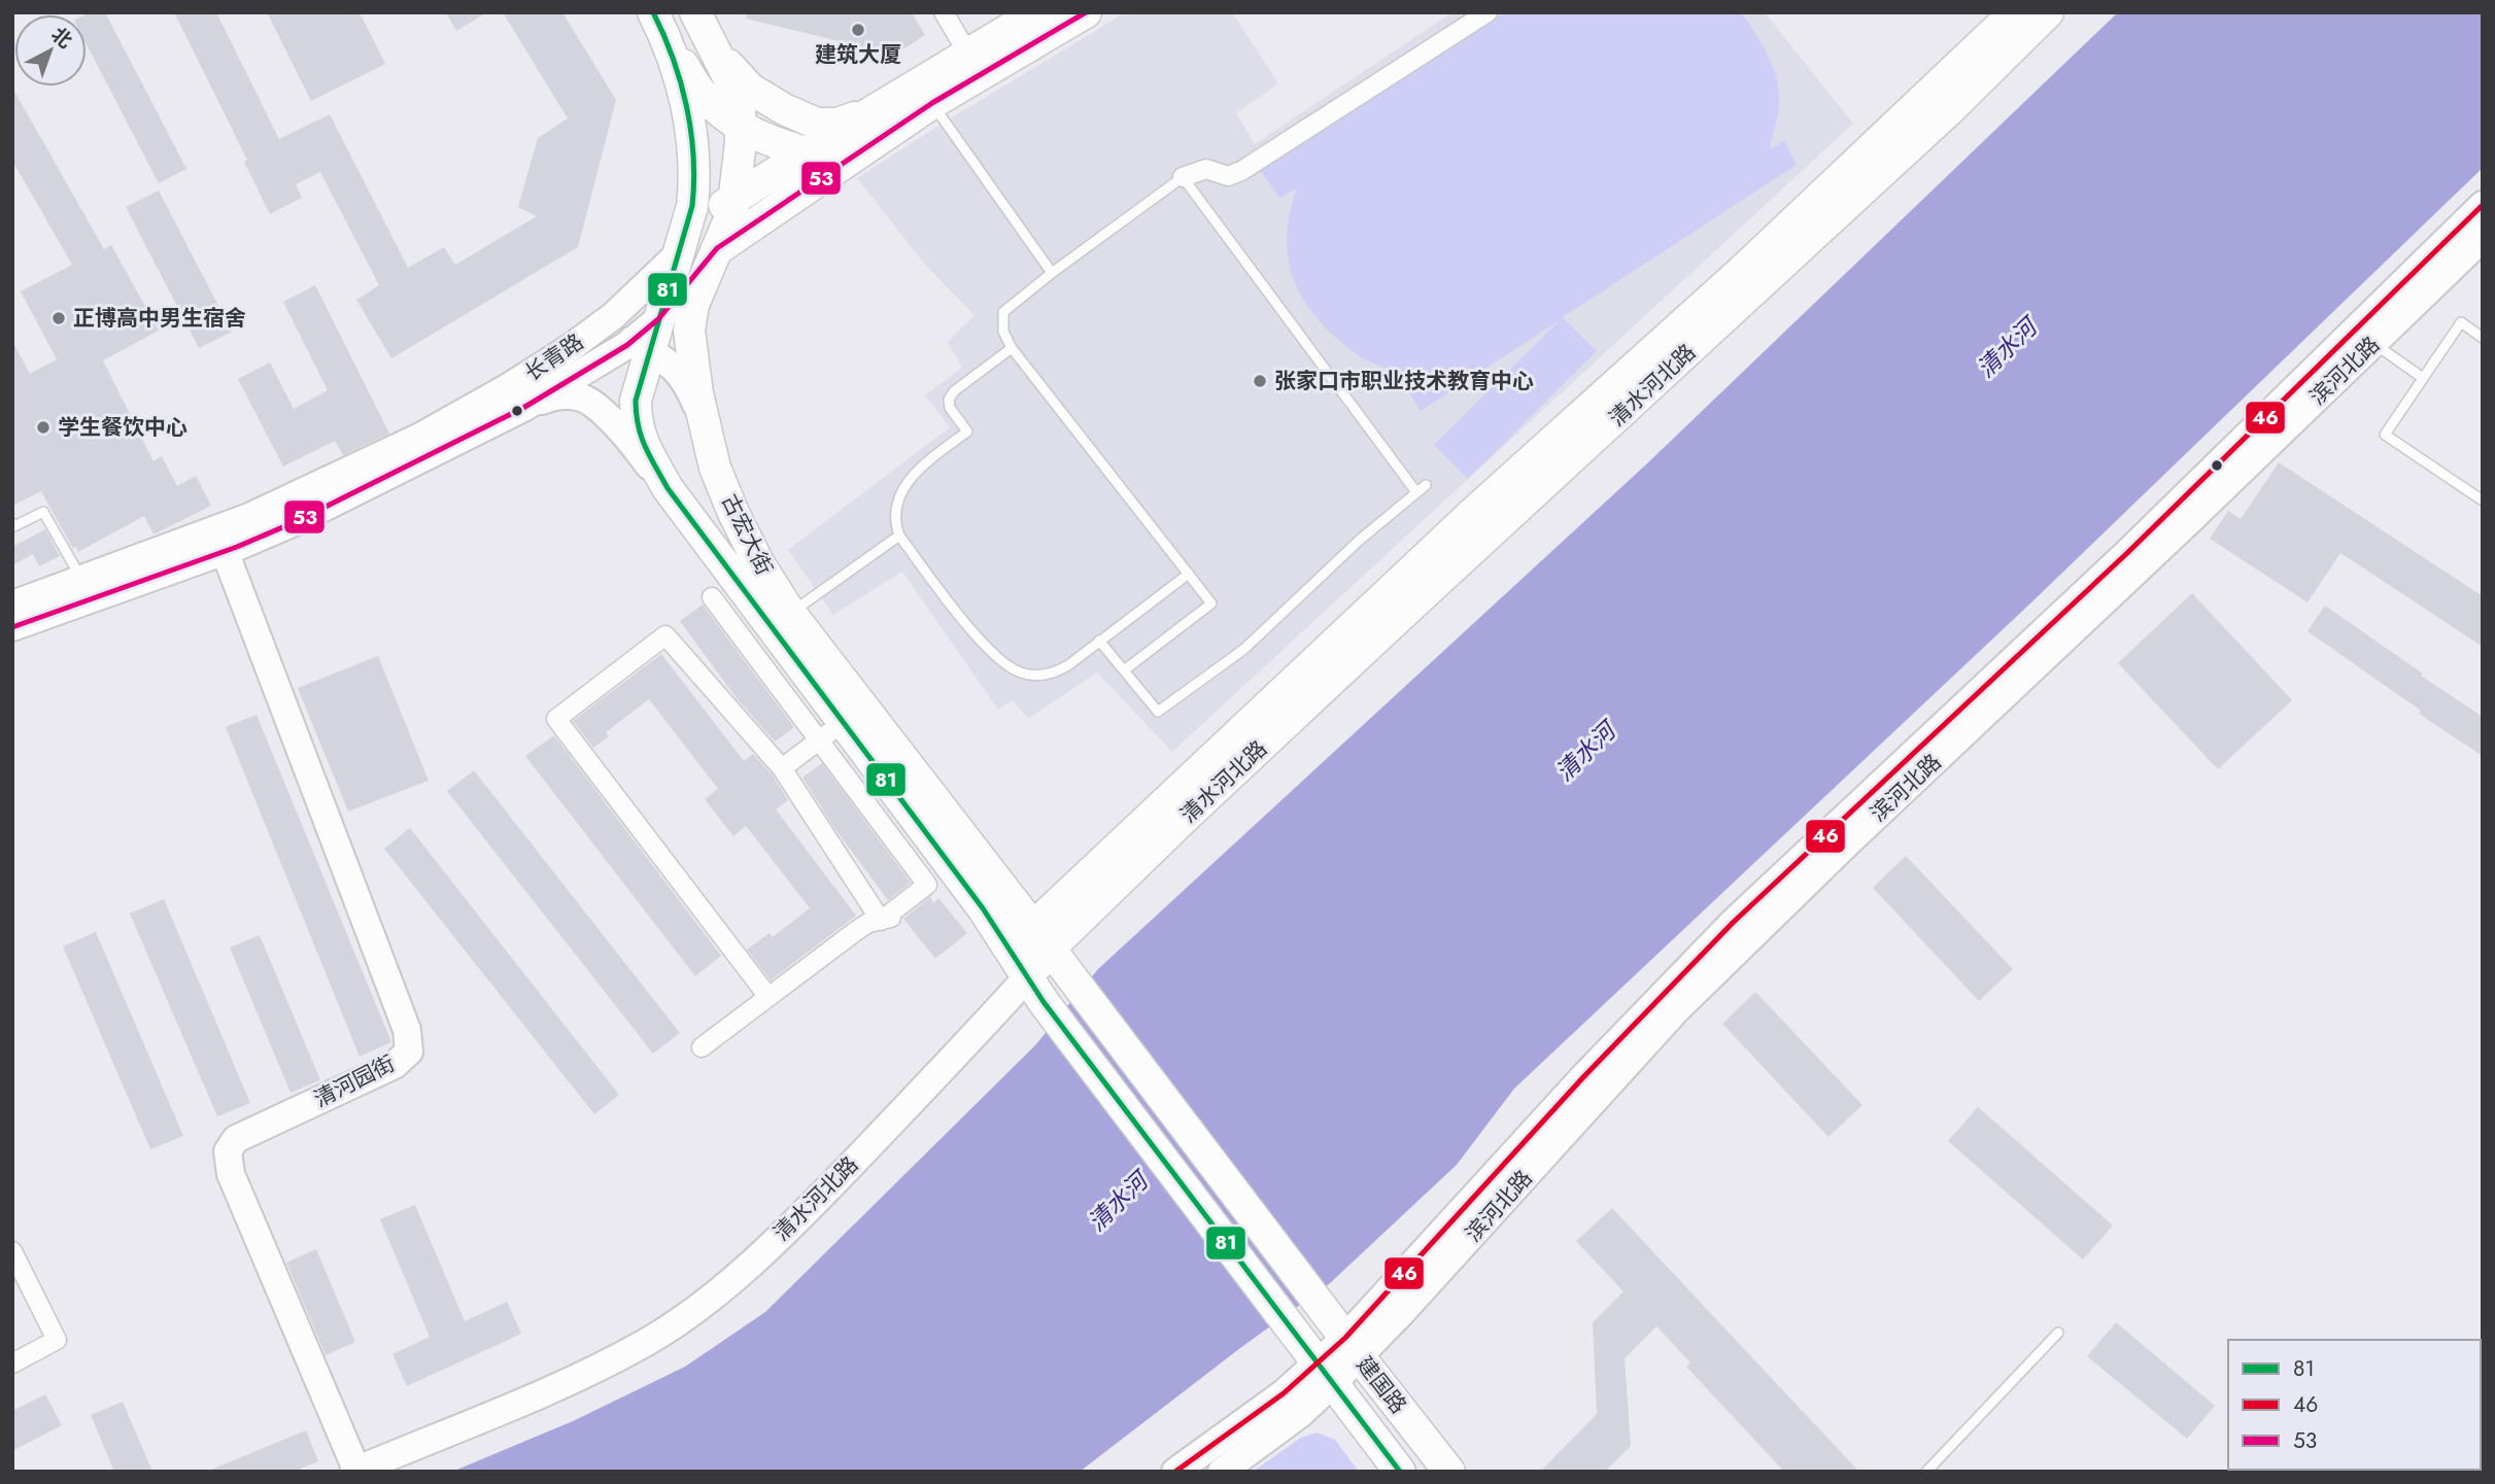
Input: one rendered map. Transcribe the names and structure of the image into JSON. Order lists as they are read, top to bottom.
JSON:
{
  "streets": {
    "main road": [
      "长青路",
      "滨河北路",
      "清水河北路",
      "古宏大街",
      "清河园街",
      "建国路"
    ]
  },
  "crossings": [
    ["长青路", "古宏大街"],
    ["长青路", "清河园街"],
    ["滨河北路", "建国路"],
    ["清水河北路", "古宏大街"],
    ["清水河北路", "清河园街"],
    ["古宏大街", "建国路"]
  ],
  "water": ["清水河"],
  "places": [
    "建筑大厦",
    "正博高中男生宿舍",
    "张家口市职业技术教育中心",
    "学生餐饮中心"
  ],
  "lines": ["transit line 81", "transit line 53", "transit line 46"],
  "legend": ["81", "46", "53"],
  "north": "top right"
}
